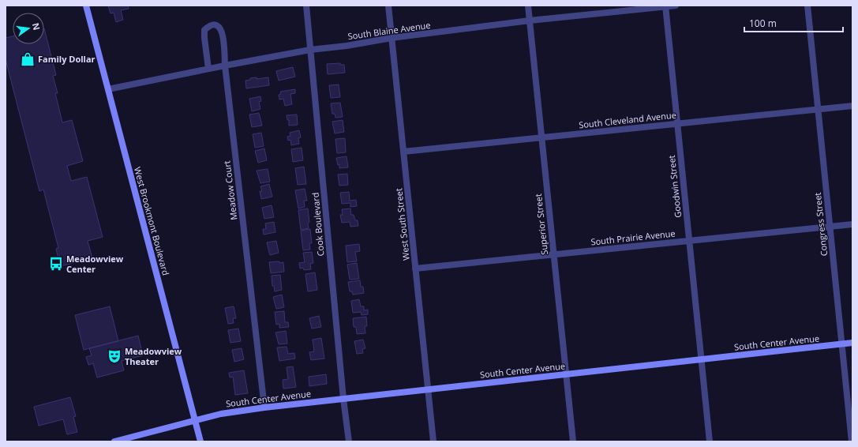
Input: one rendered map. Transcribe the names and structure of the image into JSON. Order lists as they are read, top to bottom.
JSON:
{
  "streets": {
    "street": [
      "South Blaine Avenue",
      "South Cleveland Avenue",
      "Goodwin Street",
      "Meadow Court",
      "West Brookmont Boulevard",
      "Cook Boulevard",
      "West South Street",
      "Superior Street",
      "Congress Street",
      "South Prairie Avenue",
      "South Center Avenue"
    ]
  },
  "crossings": [
    ["South Blaine Avenue", "Goodwin Street"],
    ["South Blaine Avenue", "Meadow Court"],
    ["South Blaine Avenue", "West Brookmont Boulevard"],
    ["South Blaine Avenue", "Cook Boulevard"],
    ["South Blaine Avenue", "West South Street"],
    ["South Blaine Avenue", "Superior Street"],
    ["South Cleveland Avenue", "Goodwin Street"],
    ["South Cleveland Avenue", "West South Street"],
    ["South Cleveland Avenue", "Superior Street"],
    ["South Cleveland Avenue", "Congress Street"],
    ["Goodwin Street", "South Prairie Avenue"],
    ["Goodwin Street", "South Center Avenue"],
    ["Meadow Court", "South Center Avenue"],
    ["West Brookmont Boulevard", "South Center Avenue"],
    ["Cook Boulevard", "South Center Avenue"],
    ["West South Street", "South Prairie Avenue"],
    ["West South Street", "South Center Avenue"],
    ["Superior Street", "South Prairie Avenue"],
    ["Superior Street", "South Center Avenue"],
    ["Congress Street", "South Prairie Avenue"],
    ["Congress Street", "South Center Avenue"]
  ],
  "places": {
    "shop": ["Family Dollar"],
    "bus stop": ["Meadowview Center"],
    "theatre": ["Meadowview Theater"]
  },
  "scale_bar": "100 m",
  "north": "right"
}
